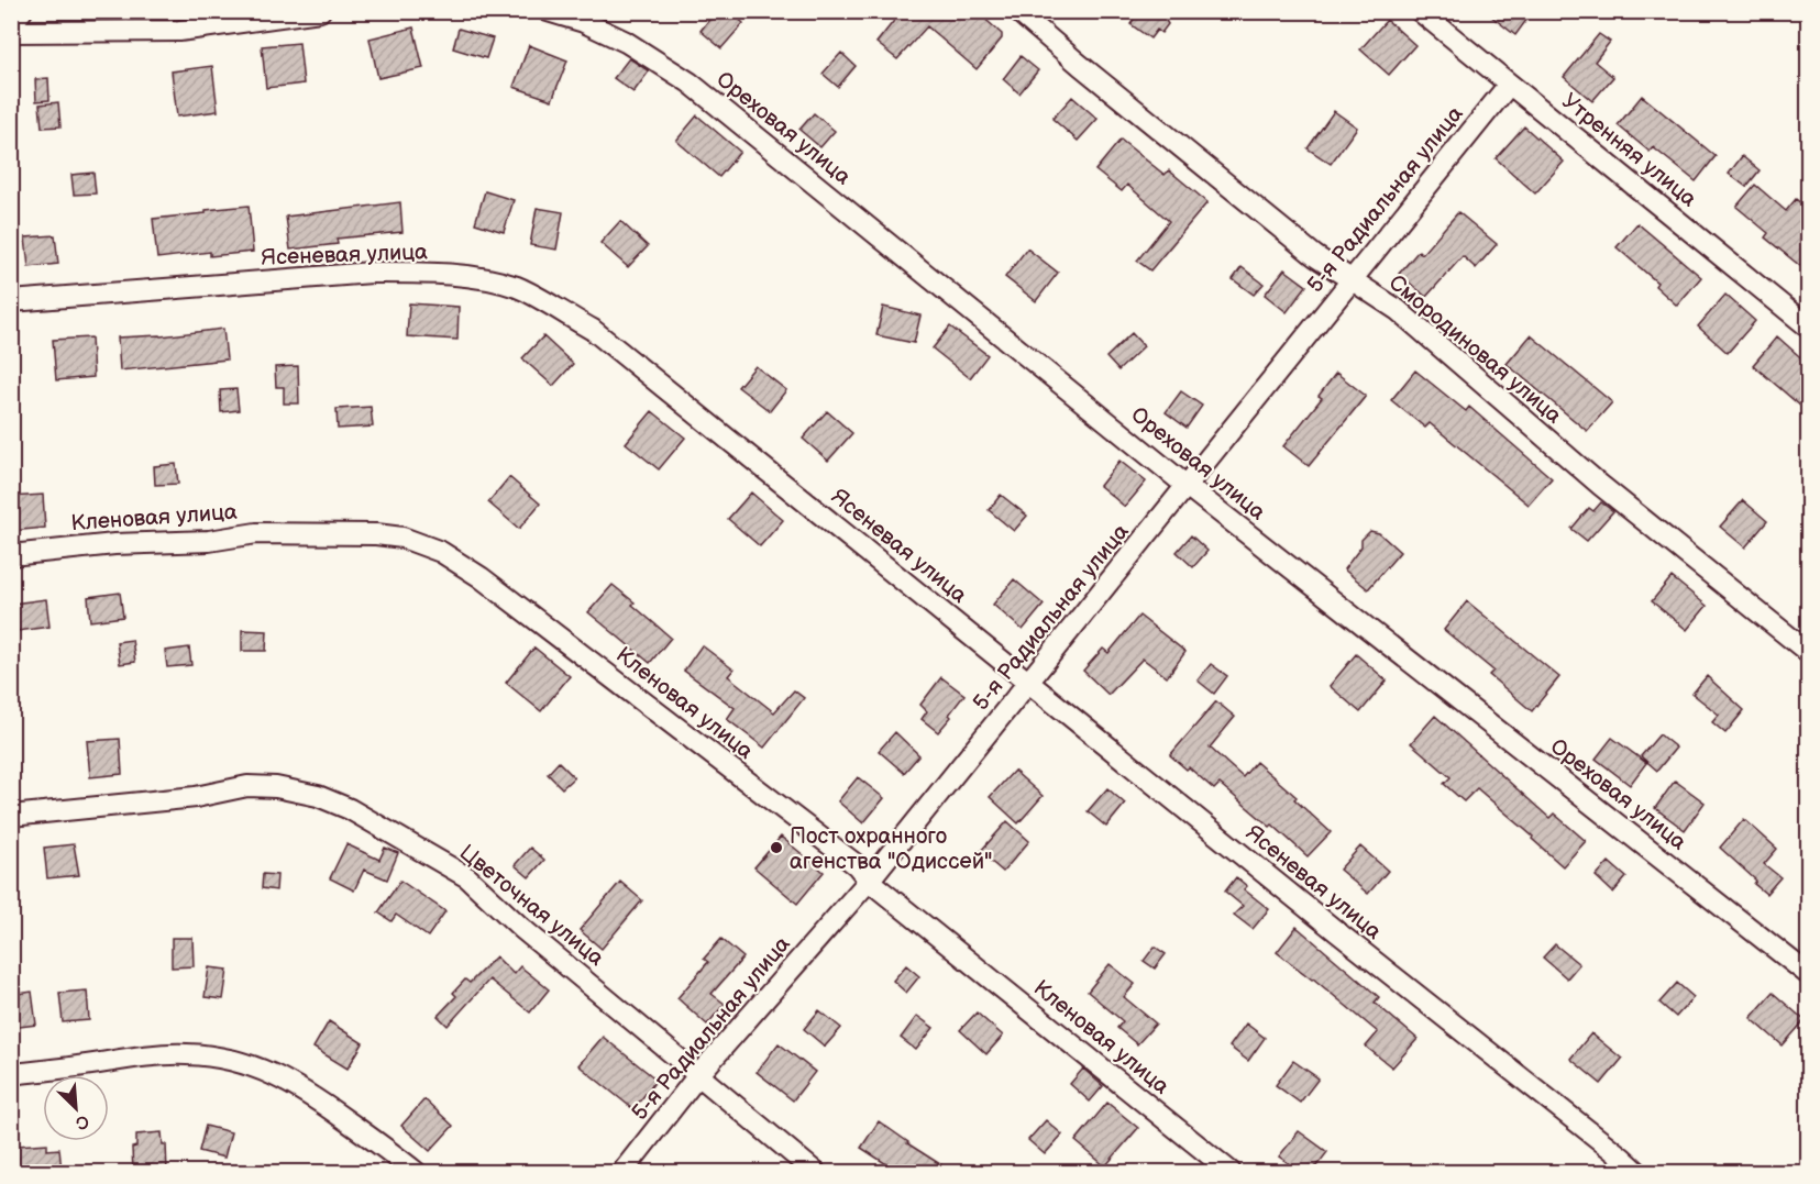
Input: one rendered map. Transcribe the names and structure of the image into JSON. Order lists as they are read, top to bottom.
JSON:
{
  "streets": {
    "street": [
      "Ореховая улица",
      "Утренняя улица",
      "5-я Радиальная улица",
      "Ясеневая улица",
      "Смородиновая улица",
      "Кленовая улица",
      "Цветочная улица"
    ]
  },
  "crossings": [
    ["Ореховая улица", "5-я Радиальная улица"],
    ["Утренняя улица", "5-я Радиальная улица"],
    ["5-я Радиальная улица", "Ясеневая улица"],
    ["5-я Радиальная улица", "Смородиновая улица"],
    ["5-я Радиальная улица", "Кленовая улица"],
    ["5-я Радиальная улица", "Цветочная улица"]
  ],
  "places": ["Пост охранного агенства \"Одисcей\""],
  "north": "bottom right"
}
